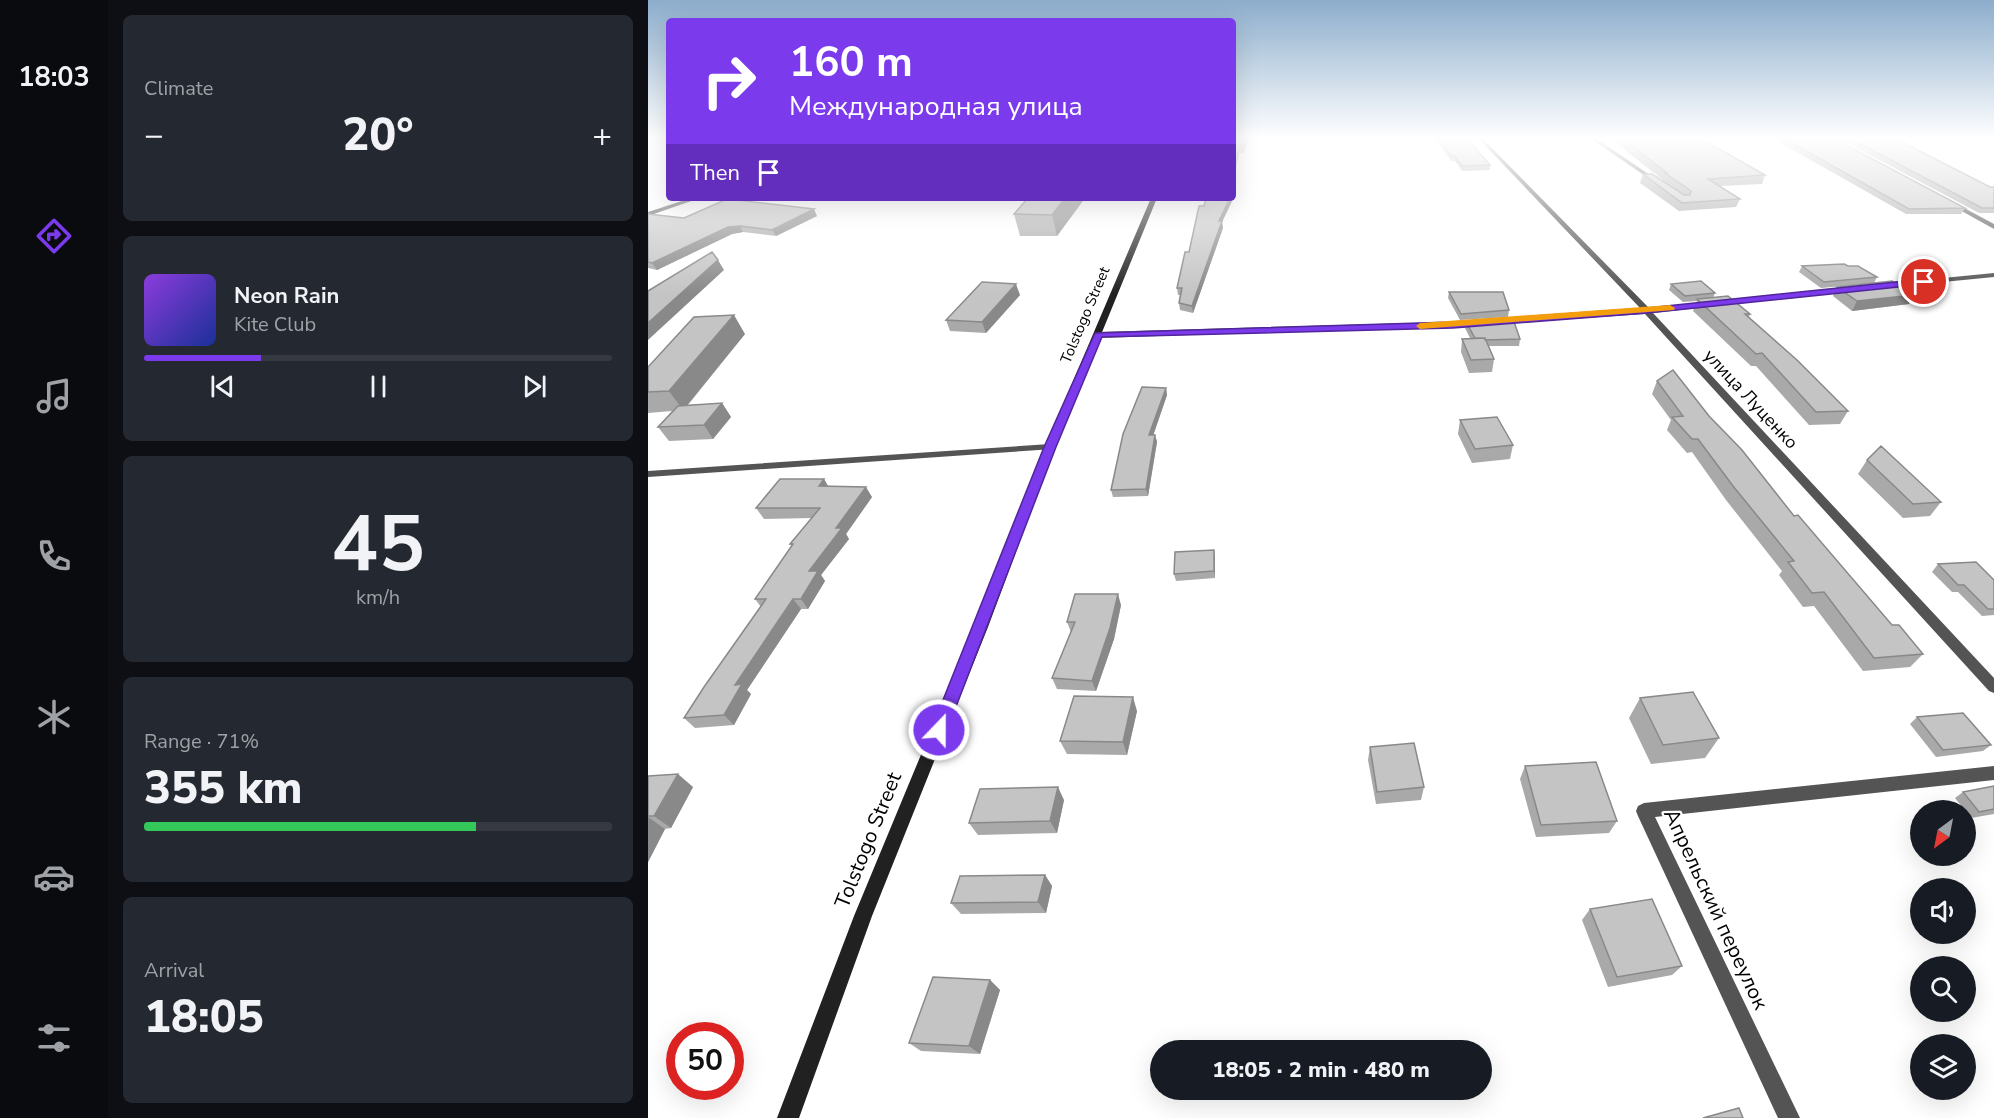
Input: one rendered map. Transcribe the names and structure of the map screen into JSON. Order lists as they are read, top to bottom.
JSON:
{
  "streets": {
    "main road": ["Tolstogo Street"],
    "street": ["улица Луценко", "Апрельский переулок"]
  },
  "north": "bottom left",
  "page": {
    "tabs": "18:03",
    "tile": [
      "Climate",
      ["45", "km/h"],
      ["Range · 71%", "355 km"],
      ["Arrival", "18:05"]
    ],
    "turn": ["160 m", "Международная улица"],
    "heat": ["−", "20°", "+"],
    "then": "Then",
    "song": ["Neon Rain", "Kite Club"],
    "limit": "50",
    "trip": "18:05 · 2 min · 480 m"
  }
}
